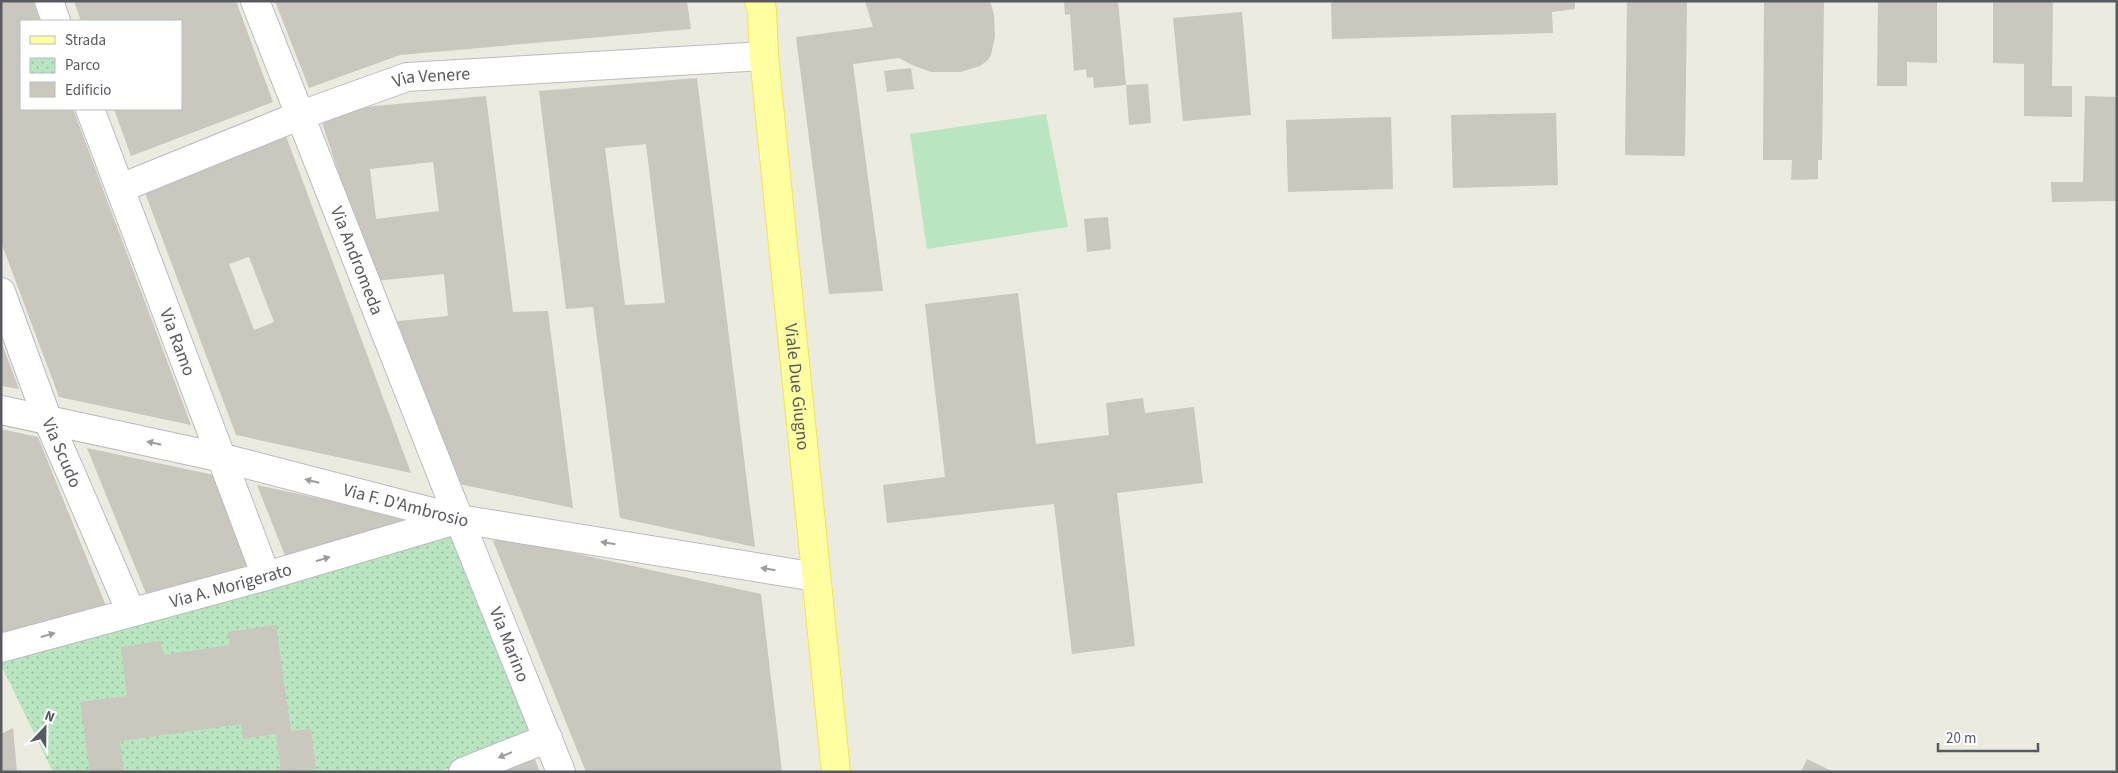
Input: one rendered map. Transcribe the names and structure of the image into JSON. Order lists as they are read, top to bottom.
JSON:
{
  "streets": {
    "main road": ["Viale Due Giugno"],
    "street": [
      "Via Venere",
      "Via Andromeda",
      "Via Ramo",
      "Via Scudo",
      "Via F. D'Ambrosio",
      "Via A. Morigerato",
      "Via Marino"
    ]
  },
  "crossings": [
    ["Via Venere", "Via Andromeda"],
    ["Via Venere", "Via Ramo"],
    ["Via Venere", "Viale Due Giugno"],
    ["Via Andromeda", "Via F. D'Ambrosio"],
    ["Via Andromeda", "Via A. Morigerato"],
    ["Via Andromeda", "Via Marino"],
    ["Via Ramo", "Via F. D'Ambrosio"],
    ["Via Ramo", "Via A. Morigerato"],
    ["Viale Due Giugno", "Via F. D'Ambrosio"],
    ["Via Scudo", "Via F. D'Ambrosio"],
    ["Via Scudo", "Via A. Morigerato"],
    ["Via F. D'Ambrosio", "Via A. Morigerato"],
    ["Via F. D'Ambrosio", "Via Marino"],
    ["Via A. Morigerato", "Via Marino"]
  ],
  "one_way": ["Via F. D'Ambrosio", "Via A. Morigerato"],
  "legend": ["Strada", "Parco", "Edificio"],
  "scale_bar": "20 m",
  "north": "top"
}
